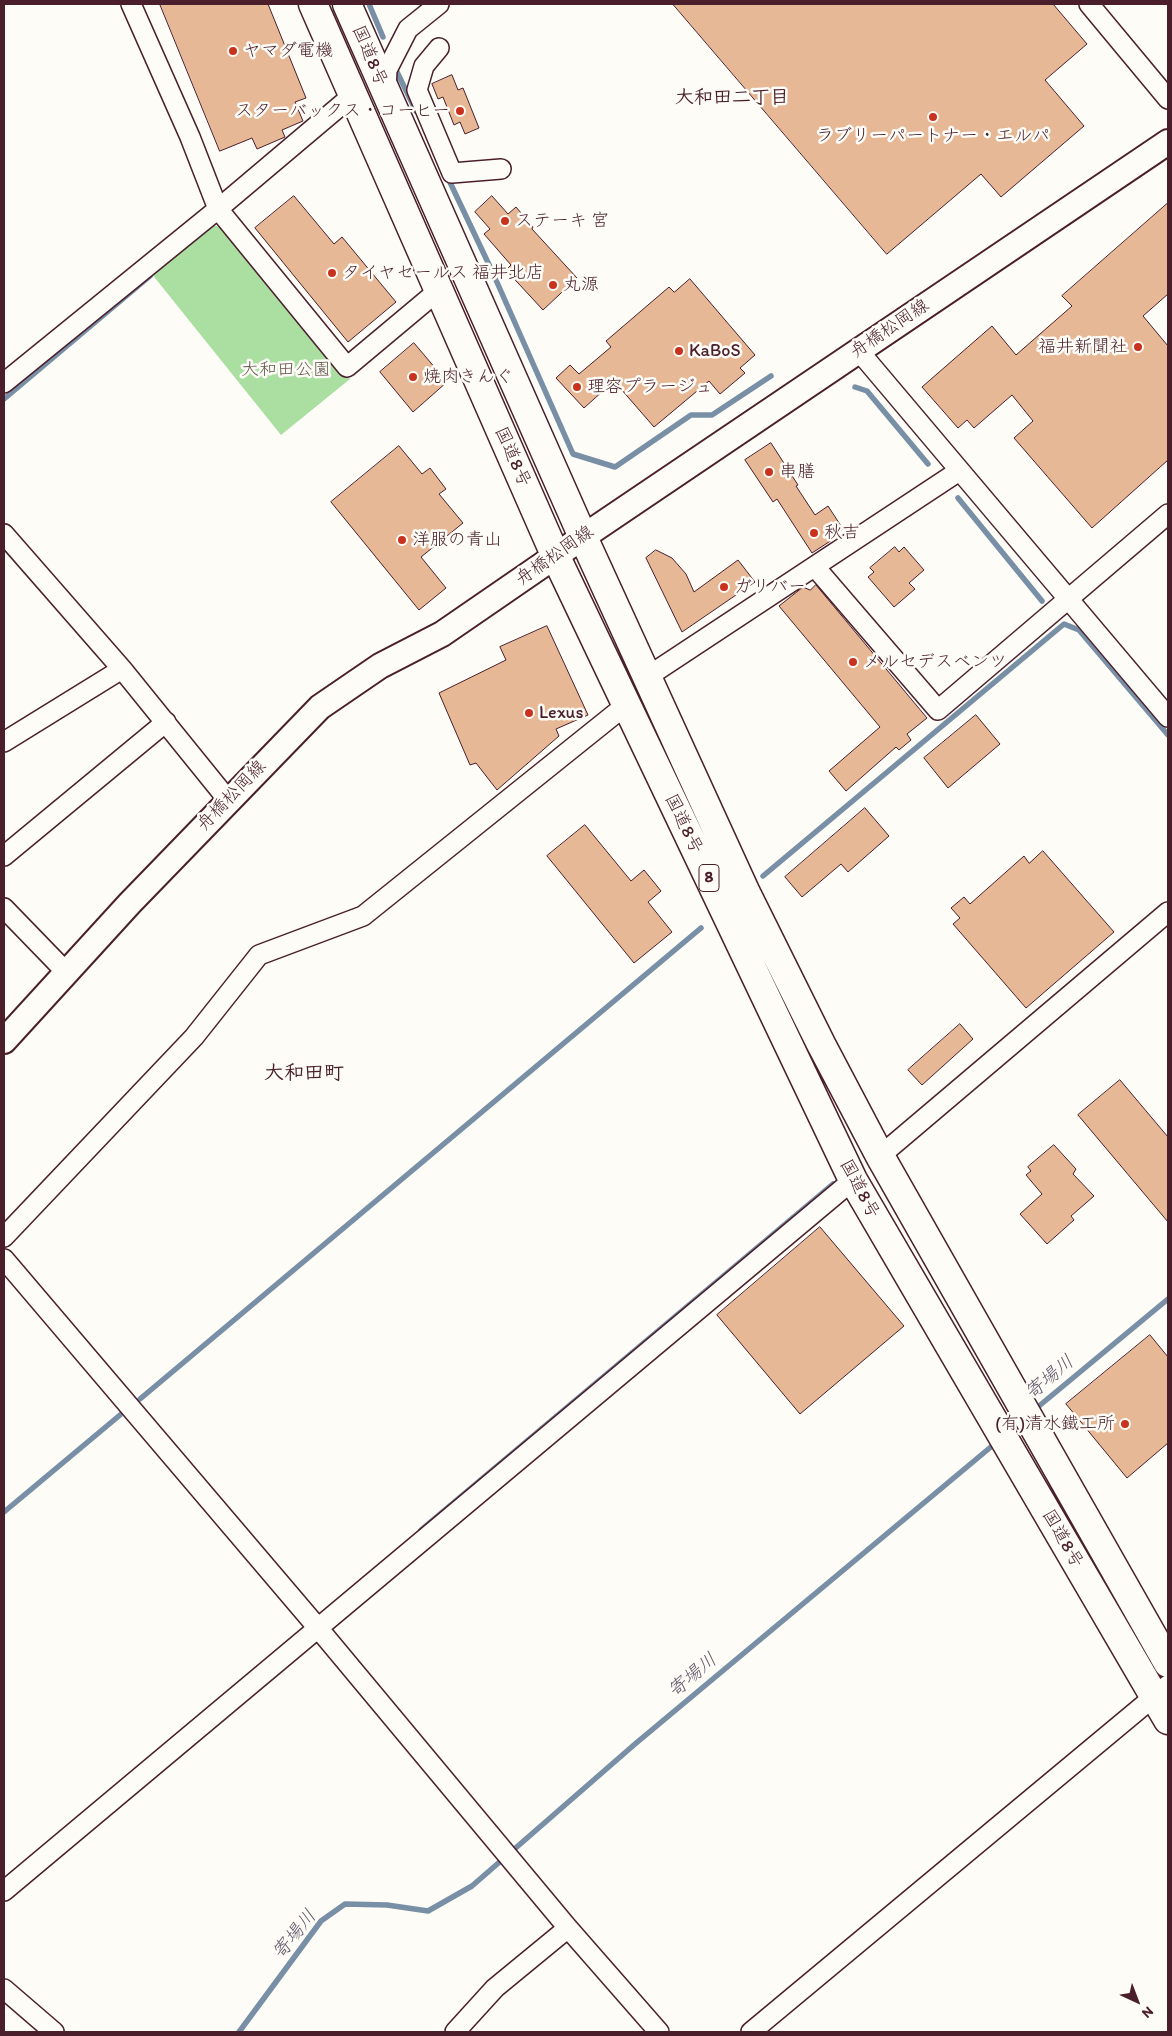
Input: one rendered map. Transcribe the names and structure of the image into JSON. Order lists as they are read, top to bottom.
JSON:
{
  "streets": {
    "highway": ["国道8号", "8"],
    "main road": ["舟橋松岡線"]
  },
  "crossings": [
    ["国道8号", "舟橋松岡線"]
  ],
  "districts": ["大和田二丁目", "大和田町"],
  "water": ["寄場川"],
  "parks": ["大和田公園"],
  "places": [
    "ヤマダ電機",
    "スターバックス・コーヒー",
    "ラブリーパートナー・エルパ",
    "ステーキ 宮",
    "タイヤセールス 福井北店",
    "丸源",
    "福井新聞社",
    "KaBoS",
    "焼肉きんぐ",
    "理容プラージュ",
    "串膳",
    "秋吉",
    "洋服の青山",
    "ガリバー",
    "メルセデスベンツ",
    "Lexus",
    "(有)清水鐵工所"
  ],
  "north": "bottom right"
}
